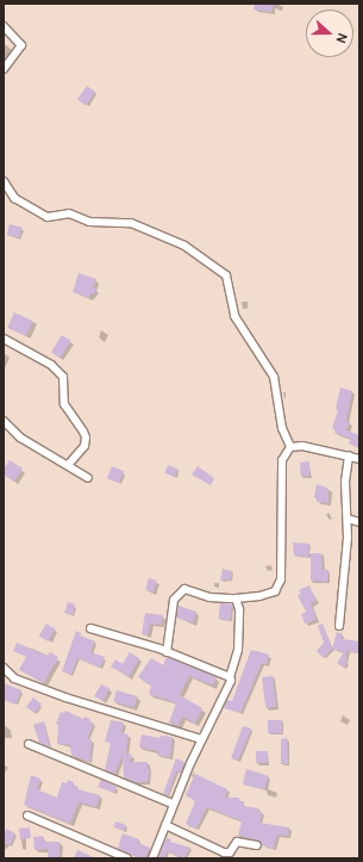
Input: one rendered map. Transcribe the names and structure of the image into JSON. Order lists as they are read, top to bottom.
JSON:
{
  "north": "right"
}
